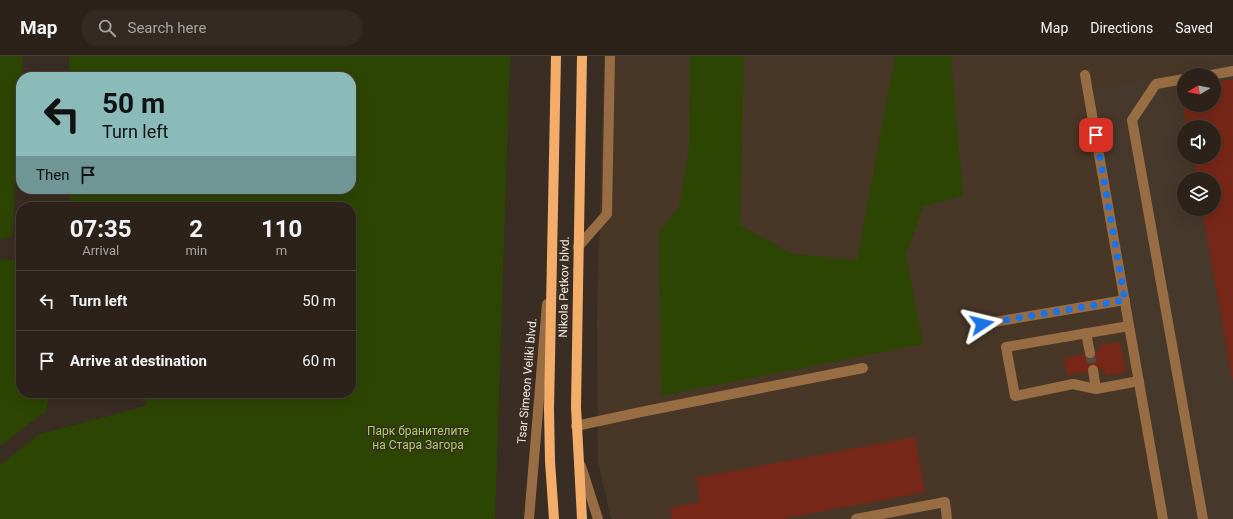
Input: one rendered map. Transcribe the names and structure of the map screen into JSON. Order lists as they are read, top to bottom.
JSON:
{
  "streets": {
    "main road": ["Nikola Petkov blvd."],
    "street": ["Tsar Simeon Veliki blvd."]
  },
  "crossings": [
    ["Nikola Petkov blvd.", "Tsar Simeon Veliki blvd."]
  ],
  "parks": ["Парк бранителите на Стара Загора"],
  "north": "left",
  "page": {
    "header": "Map",
    "search": "Search here",
    "nav": ["Map", "Directions", "Saved"],
    "turn": ["50 m", "Turn left"],
    "then": "Then",
    "eta": [
      "07:35",
      "Arrival",
      "2",
      "min",
      "110",
      "m"
    ],
    "list": [
      {
        "name": "Turn left",
        "value": "50 m"
      },
      {
        "name": "Arrive at destination",
        "value": "60 m"
      }
    ]
  }
}
